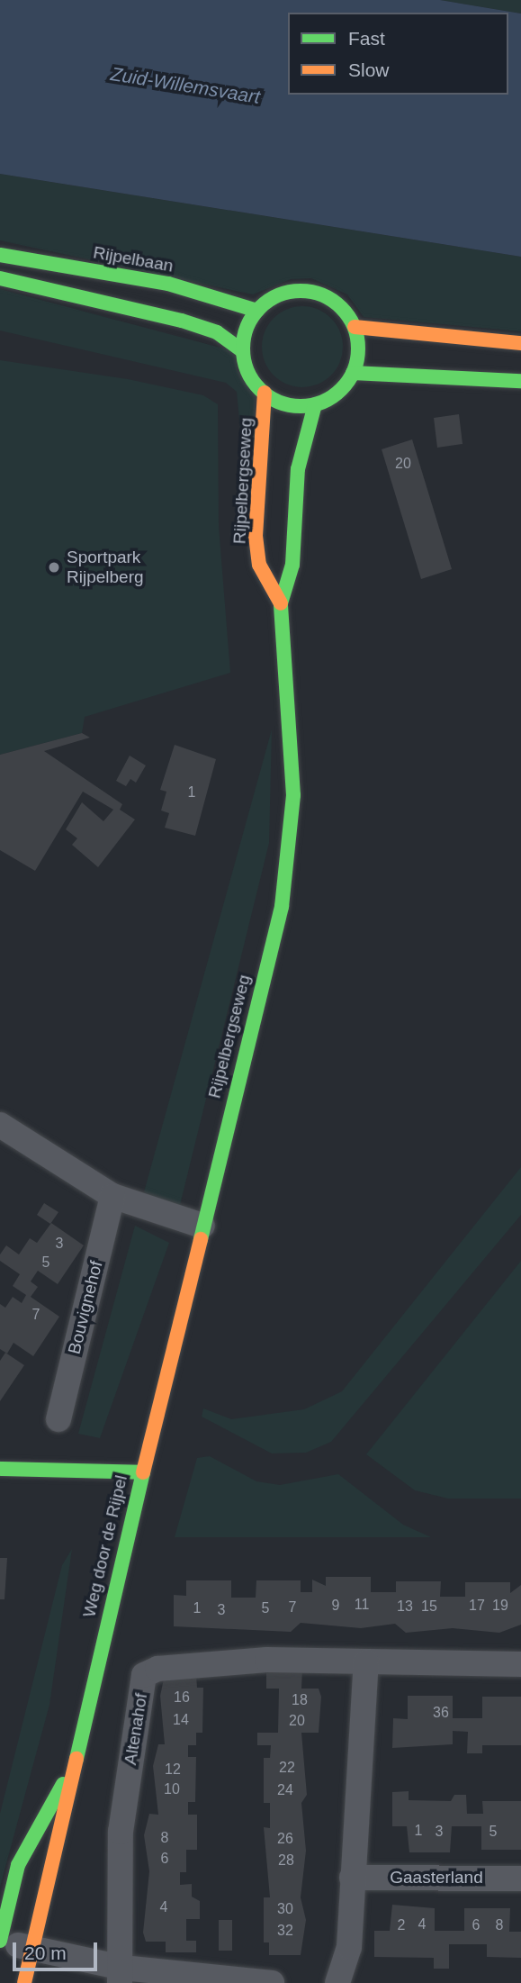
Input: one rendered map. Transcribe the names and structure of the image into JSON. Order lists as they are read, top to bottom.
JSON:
{
  "streets": {
    "street": [
      "Rijpelbaan",
      "Rijpelbergseweg",
      "Bouvignehof",
      "Weg door de Rijpel",
      "Altenahof",
      "Gaasterland"
    ]
  },
  "crossings": [
    ["Rijpelbaan", "Rijpelbergseweg"],
    ["Rijpelbergseweg", "Weg door de Rijpel"]
  ],
  "water": ["Zuid-Willemsvaart"],
  "places": ["Sportpark Rijpelberg"],
  "house_numbers": [
    "20",
    "1",
    "3",
    "5",
    "7",
    "11",
    "9",
    "17",
    "19",
    "13",
    "15",
    "7",
    "1",
    "5",
    "3",
    "16",
    "18",
    "36",
    "14",
    "20",
    "22",
    "12",
    "10",
    "24",
    "1",
    "3",
    "5",
    "8",
    "26",
    "6",
    "28",
    "4",
    "30",
    "4",
    "2",
    "6",
    "8",
    "32"
  ],
  "legend": ["Fast", "Slow"],
  "scale_bar": "20 m"
}
